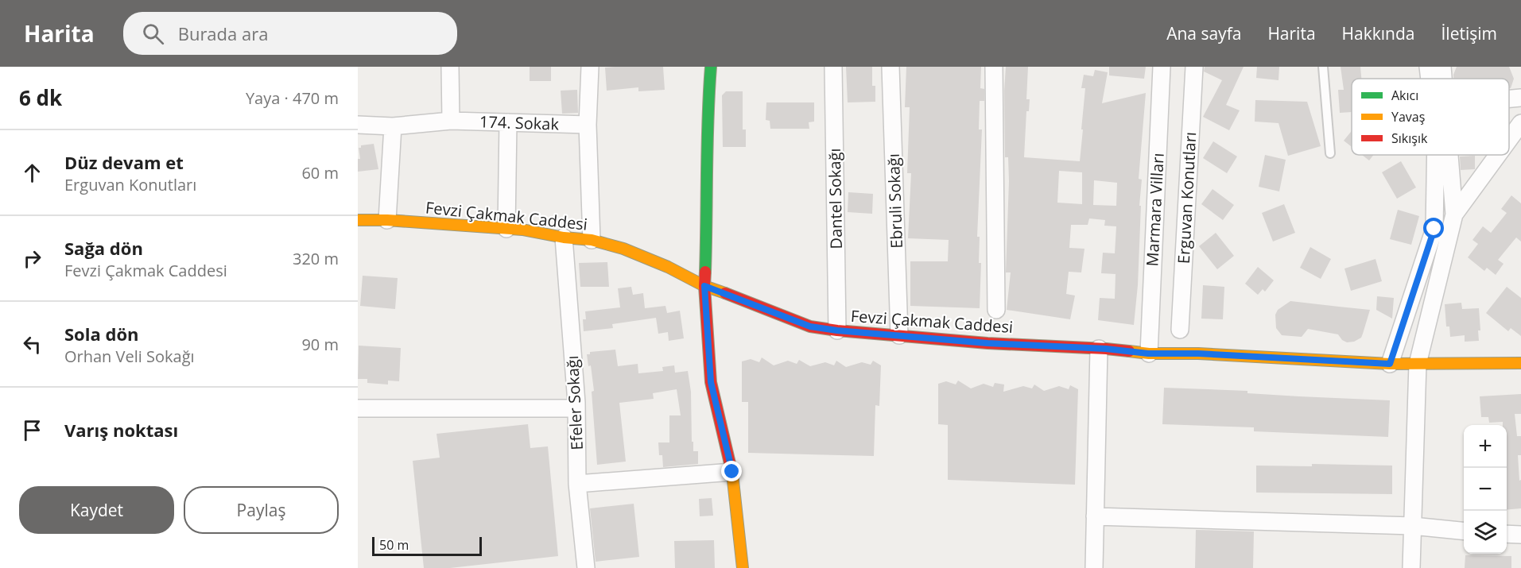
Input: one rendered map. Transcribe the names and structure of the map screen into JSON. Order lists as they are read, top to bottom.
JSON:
{
  "streets": {
    "street": [
      "174. Sokak",
      "Erguvan Konutları",
      "Dantel Sokağı",
      "Ebruli Sokağı",
      "Marmara Vilları",
      "Fevzi Çakmak Caddesi",
      "Efeler Sokağı"
    ]
  },
  "crossings": [
    ["Dantel Sokağı", "Fevzi Çakmak Caddesi"],
    ["Ebruli Sokağı", "Fevzi Çakmak Caddesi"],
    ["Marmara Vilları", "Fevzi Çakmak Caddesi"],
    ["Fevzi Çakmak Caddesi", "Efeler Sokağı"]
  ],
  "legend": ["Akıcı", "Yavaş", "Sıkışık"],
  "scale_bar": "50 m",
  "page": {
    "header": "Harita",
    "search": "Burada ara",
    "nav": [
      "Ana sayfa",
      "Harita",
      "Hakkında",
      "İletişim"
    ],
    "heading": ["6 dk", "Yaya · 470 m"],
    "list": [
      ["Düz devam et", "Erguvan Konutları", "60 m"],
      ["Sağa dön", "Fevzi Çakmak Caddesi", "320 m"],
      ["Sola dön", "Orhan Veli Sokağı", "90 m"],
      "Varış noktası"
    ],
    "map_buttons": ["+", "−"],
    "buttons": ["Kaydet", "Paylaş"],
    "scale": "50 m"
  }
}
